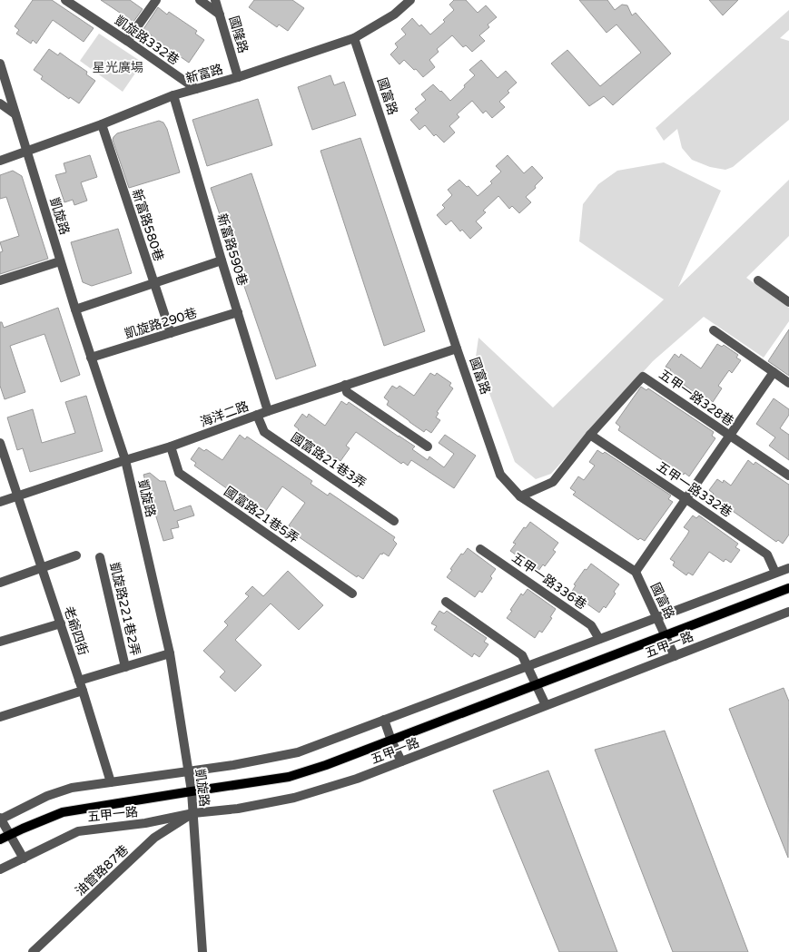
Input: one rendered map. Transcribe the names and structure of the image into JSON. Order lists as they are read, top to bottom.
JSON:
{
  "streets": {
    "main road": ["五甲一路"],
    "street": [
      "國隆路",
      "凱旋路332巷",
      "新富路",
      "國富路",
      "凱旋路",
      "新富路580巷",
      "新富路590巷",
      "凱旋路290巷",
      "五甲一路328巷",
      "海洋二路",
      "國富路21巷3弄",
      "五甲一路332巷",
      "國富路21巷5弄",
      "五甲一路336巷",
      "凱旋路221巷2弄",
      "老爺四街",
      "油管路87巷"
    ]
  },
  "crossings": [
    ["國隆路", "新富路"],
    ["凱旋路332巷", "新富路"],
    ["新富路", "國富路"],
    ["新富路", "凱旋路"],
    ["新富路", "新富路580巷"],
    ["新富路", "新富路590巷"],
    ["國富路", "五甲一路328巷"],
    ["國富路", "海洋二路"],
    ["國富路", "五甲一路"],
    ["凱旋路", "凱旋路290巷"],
    ["凱旋路", "海洋二路"],
    ["凱旋路", "五甲一路"],
    ["凱旋路", "油管路87巷"],
    ["新富路580巷", "凱旋路290巷"],
    ["新富路590巷", "凱旋路290巷"],
    ["新富路590巷", "海洋二路"],
    ["五甲一路328巷", "五甲一路332巷"],
    ["海洋二路", "國富路21巷3弄"],
    ["海洋二路", "國富路21巷5弄"],
    ["海洋二路", "老爺四街"],
    ["五甲一路", "油管路87巷"]
  ],
  "parks": ["星光廣場"]
}
